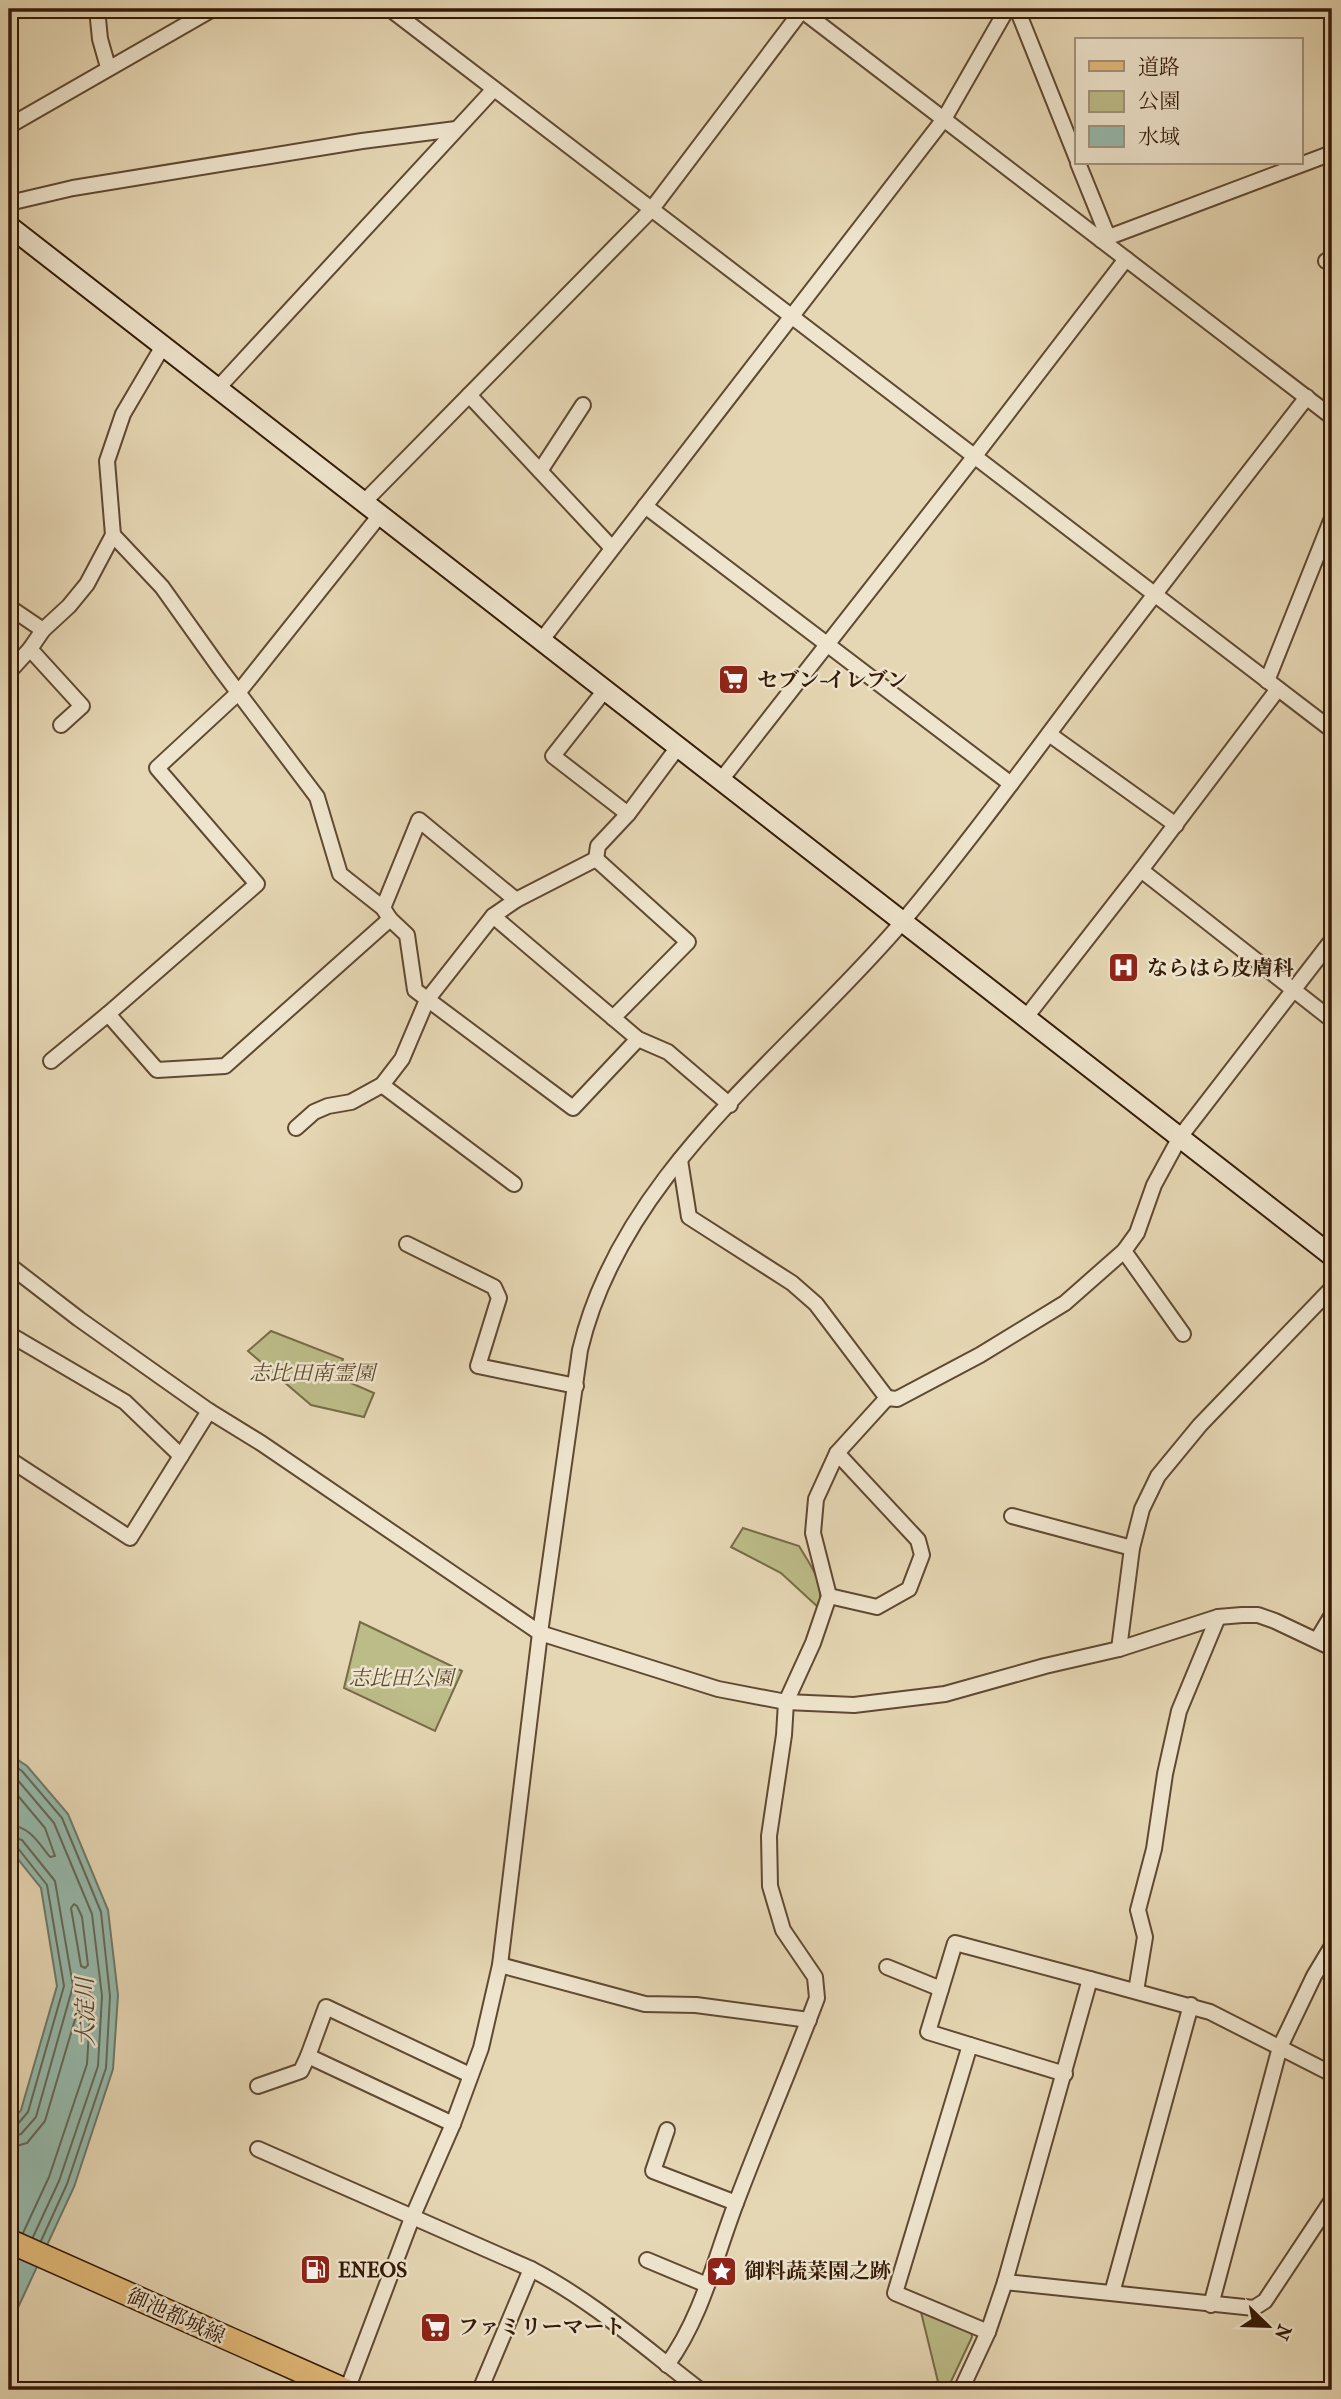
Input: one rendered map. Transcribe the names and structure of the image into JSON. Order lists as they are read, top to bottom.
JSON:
{
  "streets": {
    "main road": ["御池都城線"]
  },
  "water": ["大淀川"],
  "parks": ["志比田南霊園", "志比田公園"],
  "places": {
    "supermarket": ["セブン-イレブン", "ファミリーマート"],
    "hospital": ["ならはら皮膚科"],
    "fuel station": ["ENEOS"],
    "place": ["御料蔬菜園之跡"]
  },
  "legend": ["道路", "公園", "水域"],
  "north": "bottom right"
}
